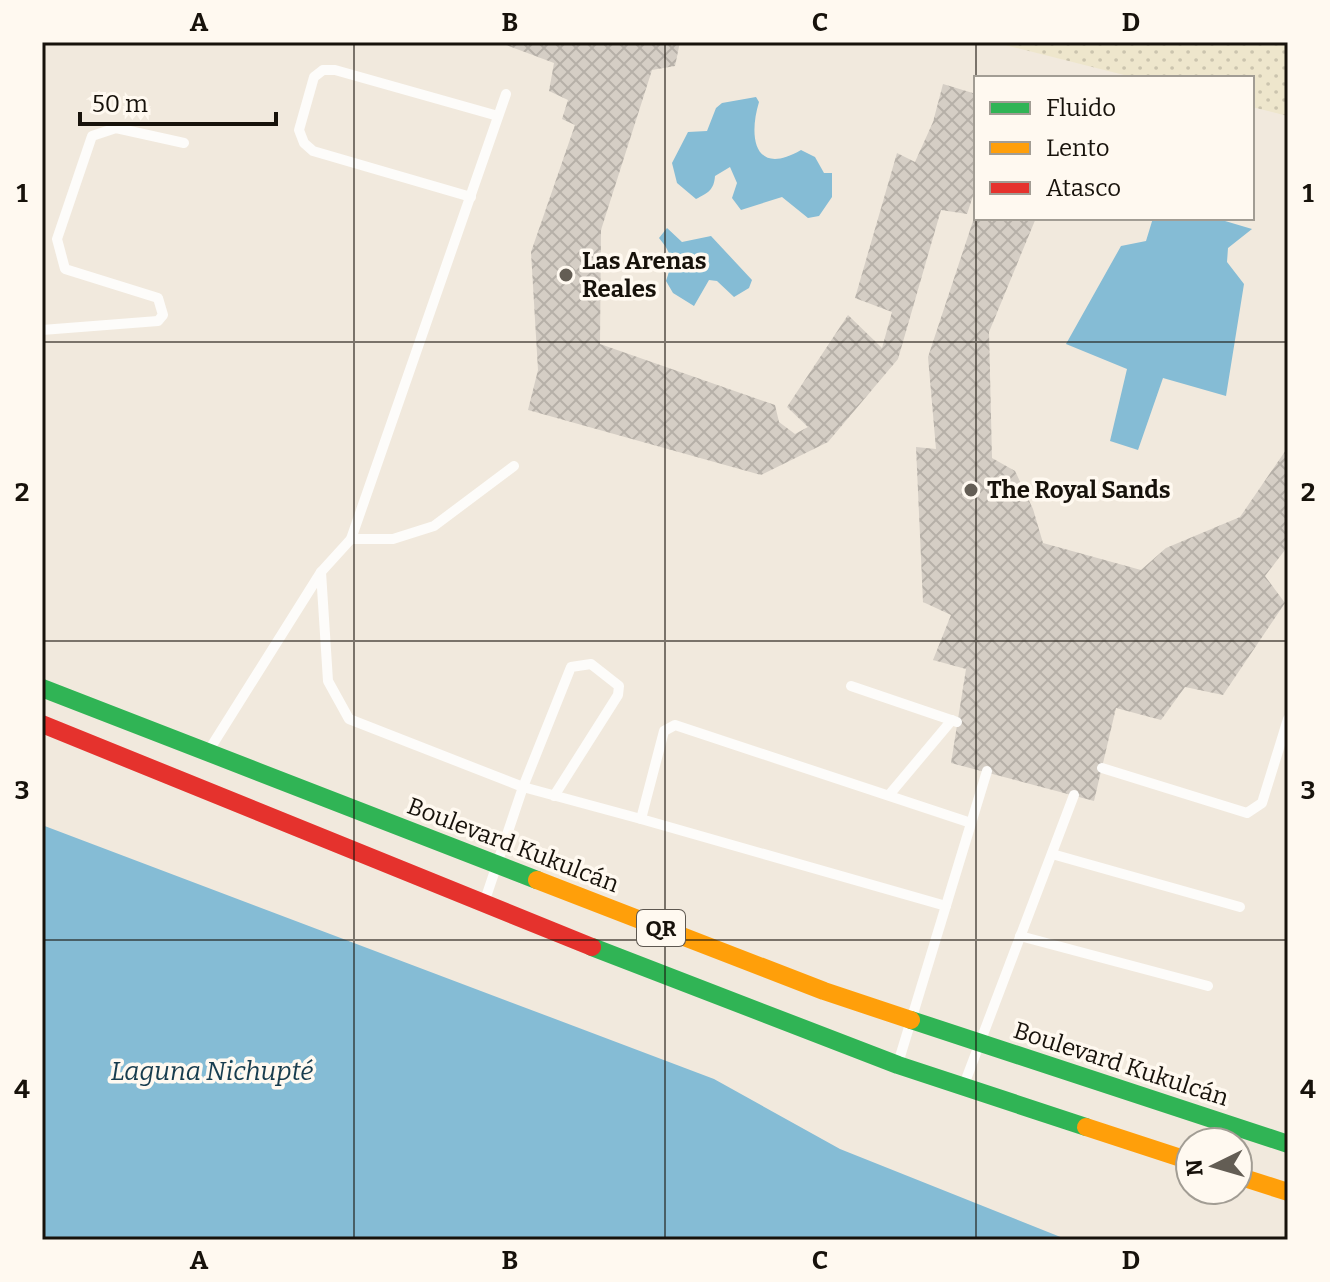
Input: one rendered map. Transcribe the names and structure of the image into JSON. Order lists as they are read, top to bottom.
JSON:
{
  "streets": {
    "main road": ["Boulevard Kukulcán", "QR"]
  },
  "water": ["Laguna Nichupté"],
  "places": ["Las Arenas Reales", "The Royal Sands"],
  "legend": ["Fluido", "Lento", "Atasco"],
  "scale_bar": "50 m",
  "north": "left",
  "grid": {
    "columns": [
      "A",
      "B",
      "C",
      "D"
    ],
    "rows": [
      "1",
      "2",
      "3",
      "4"
    ]
  }
}
